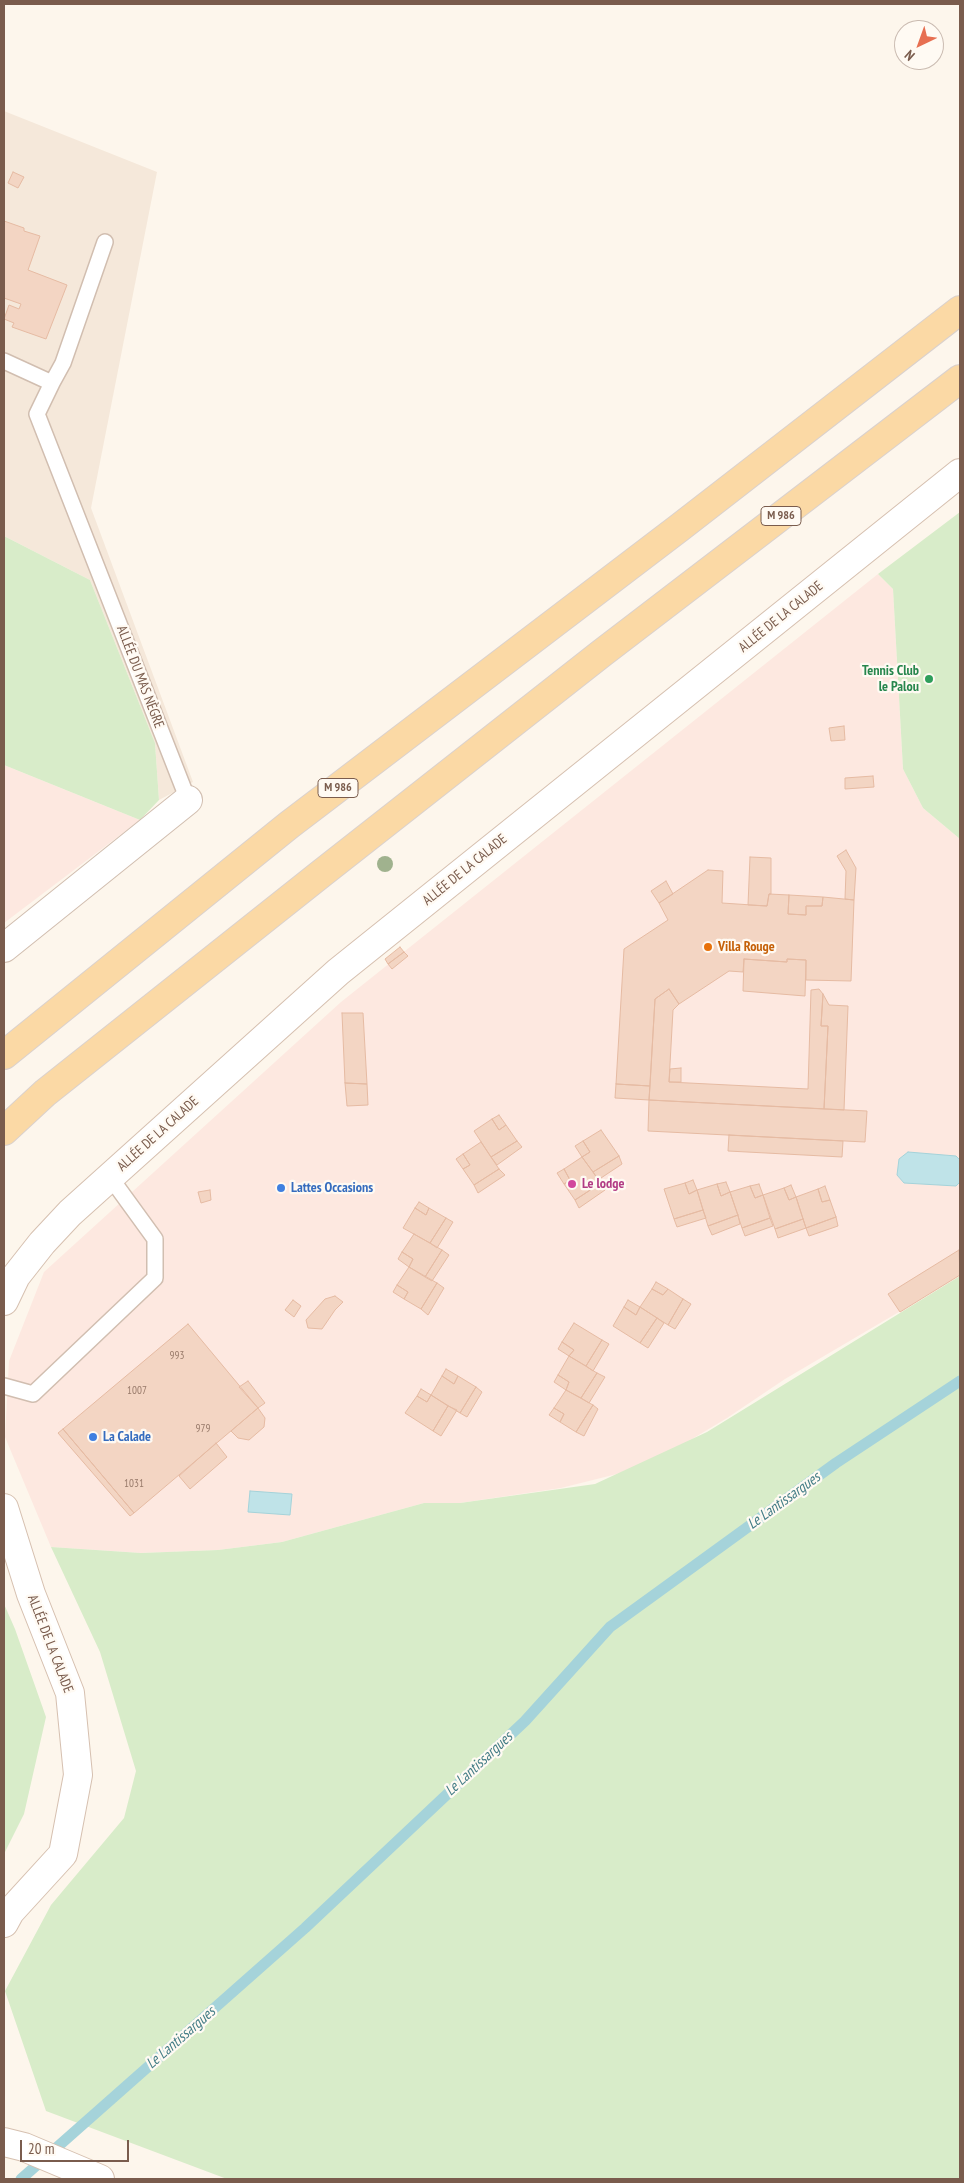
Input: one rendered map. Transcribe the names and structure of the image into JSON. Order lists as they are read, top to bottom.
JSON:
{
  "streets": {
    "main road": ["M 986"],
    "street": ["ALLÉE DE LA CALADE", "ALLÉE DU MAS NÈGRE"]
  },
  "water": ["Le Lantissargues"],
  "places": [
    "Tennis Club le Palou",
    "Villa Rouge",
    "Le lodge",
    "Lattes Occasions",
    "La Calade"
  ],
  "house_numbers": [
    "993",
    "1007",
    "979",
    "1031"
  ],
  "scale_bar": "20 m",
  "north": "bottom left"
}
